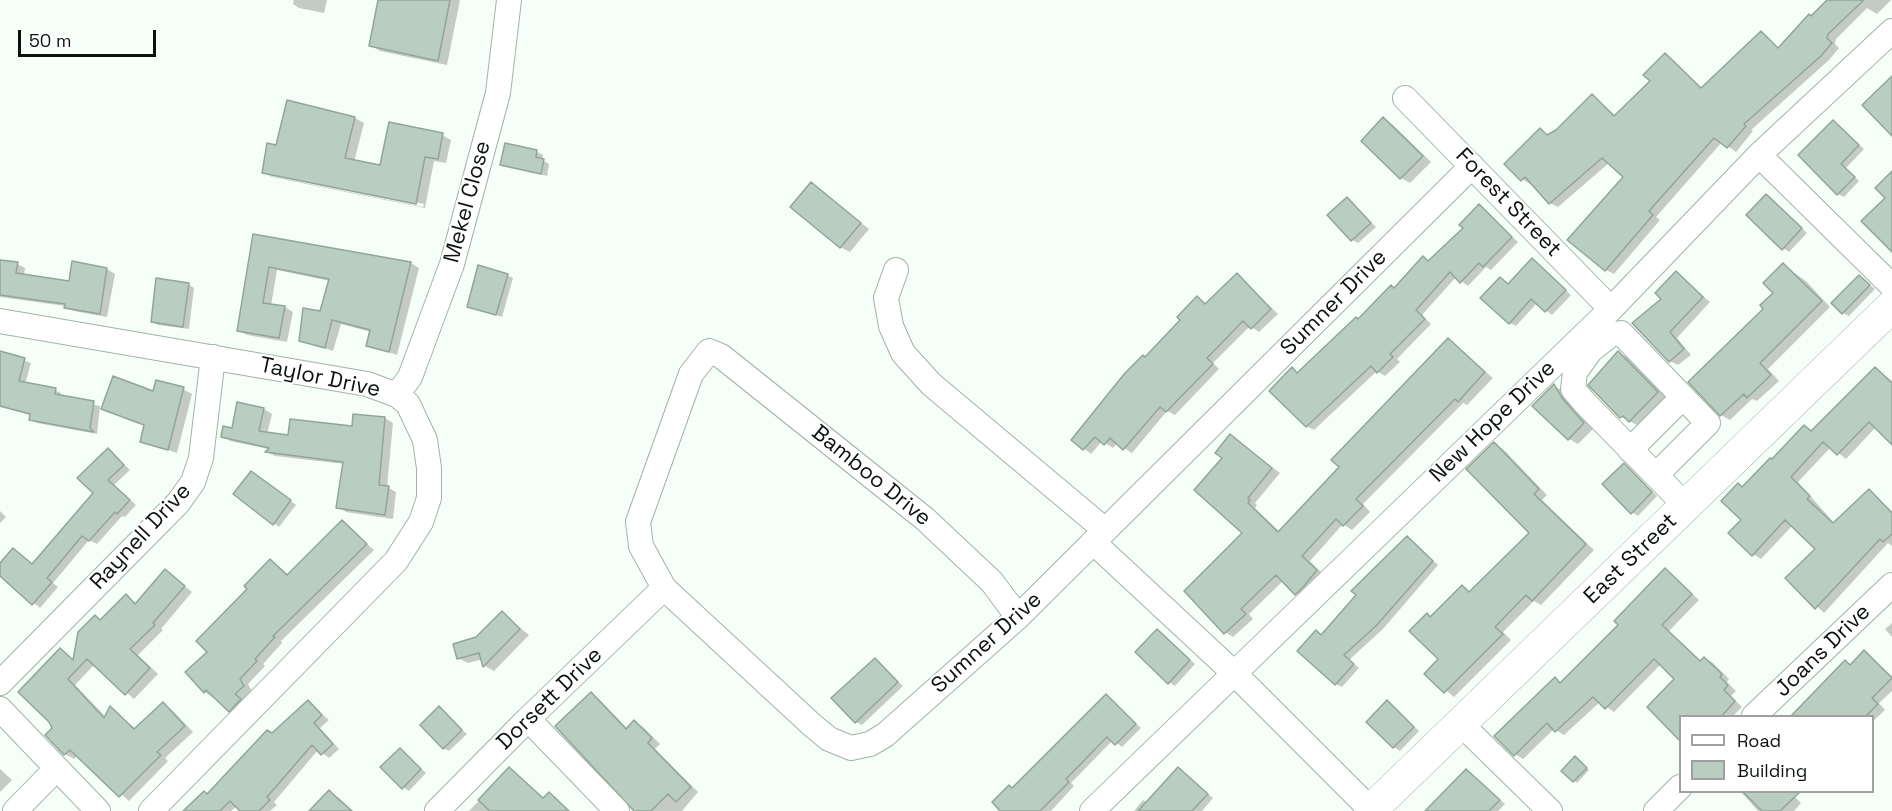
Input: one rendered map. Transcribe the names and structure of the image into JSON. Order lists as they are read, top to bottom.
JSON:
{
  "streets": {
    "main road": ["East Street"],
    "street": [
      "Mekel Close",
      "Forest Street",
      "Sumner Drive",
      "Taylor Drive",
      "New Hope Drive",
      "Bamboo Drive",
      "Raynell Drive",
      "Joans Drive",
      "Dorsett Drive"
    ]
  },
  "crossings": [
    ["Mekel Close", "Taylor Drive"],
    ["Forest Street", "Sumner Drive"],
    ["Forest Street", "New Hope Drive"],
    ["Sumner Drive", "Bamboo Drive"],
    ["Sumner Drive", "Dorsett Drive"],
    ["Taylor Drive", "Raynell Drive"]
  ],
  "legend": ["Road", "Building"],
  "scale_bar": "50 m"
}
